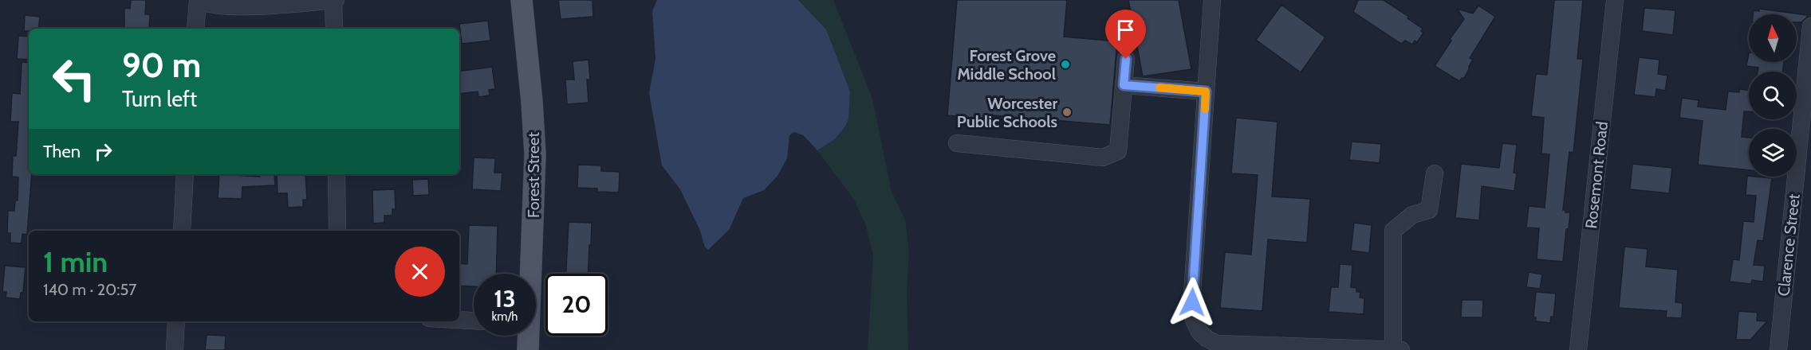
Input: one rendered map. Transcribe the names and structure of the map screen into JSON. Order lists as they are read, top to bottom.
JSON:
{
  "streets": {
    "main road": ["Forest Street"],
    "street": ["Rosemont Road", "Clarence Street"]
  },
  "places": ["Forest Grove Middle School", "Worcester Public Schools"],
  "north": "top",
  "page": {
    "turn": ["90 m", "Turn left"],
    "then": "Then",
    "heading": ["1 min", "140 m · 20:57"],
    "speed": "13 km/h",
    "limit": "20"
  }
}
